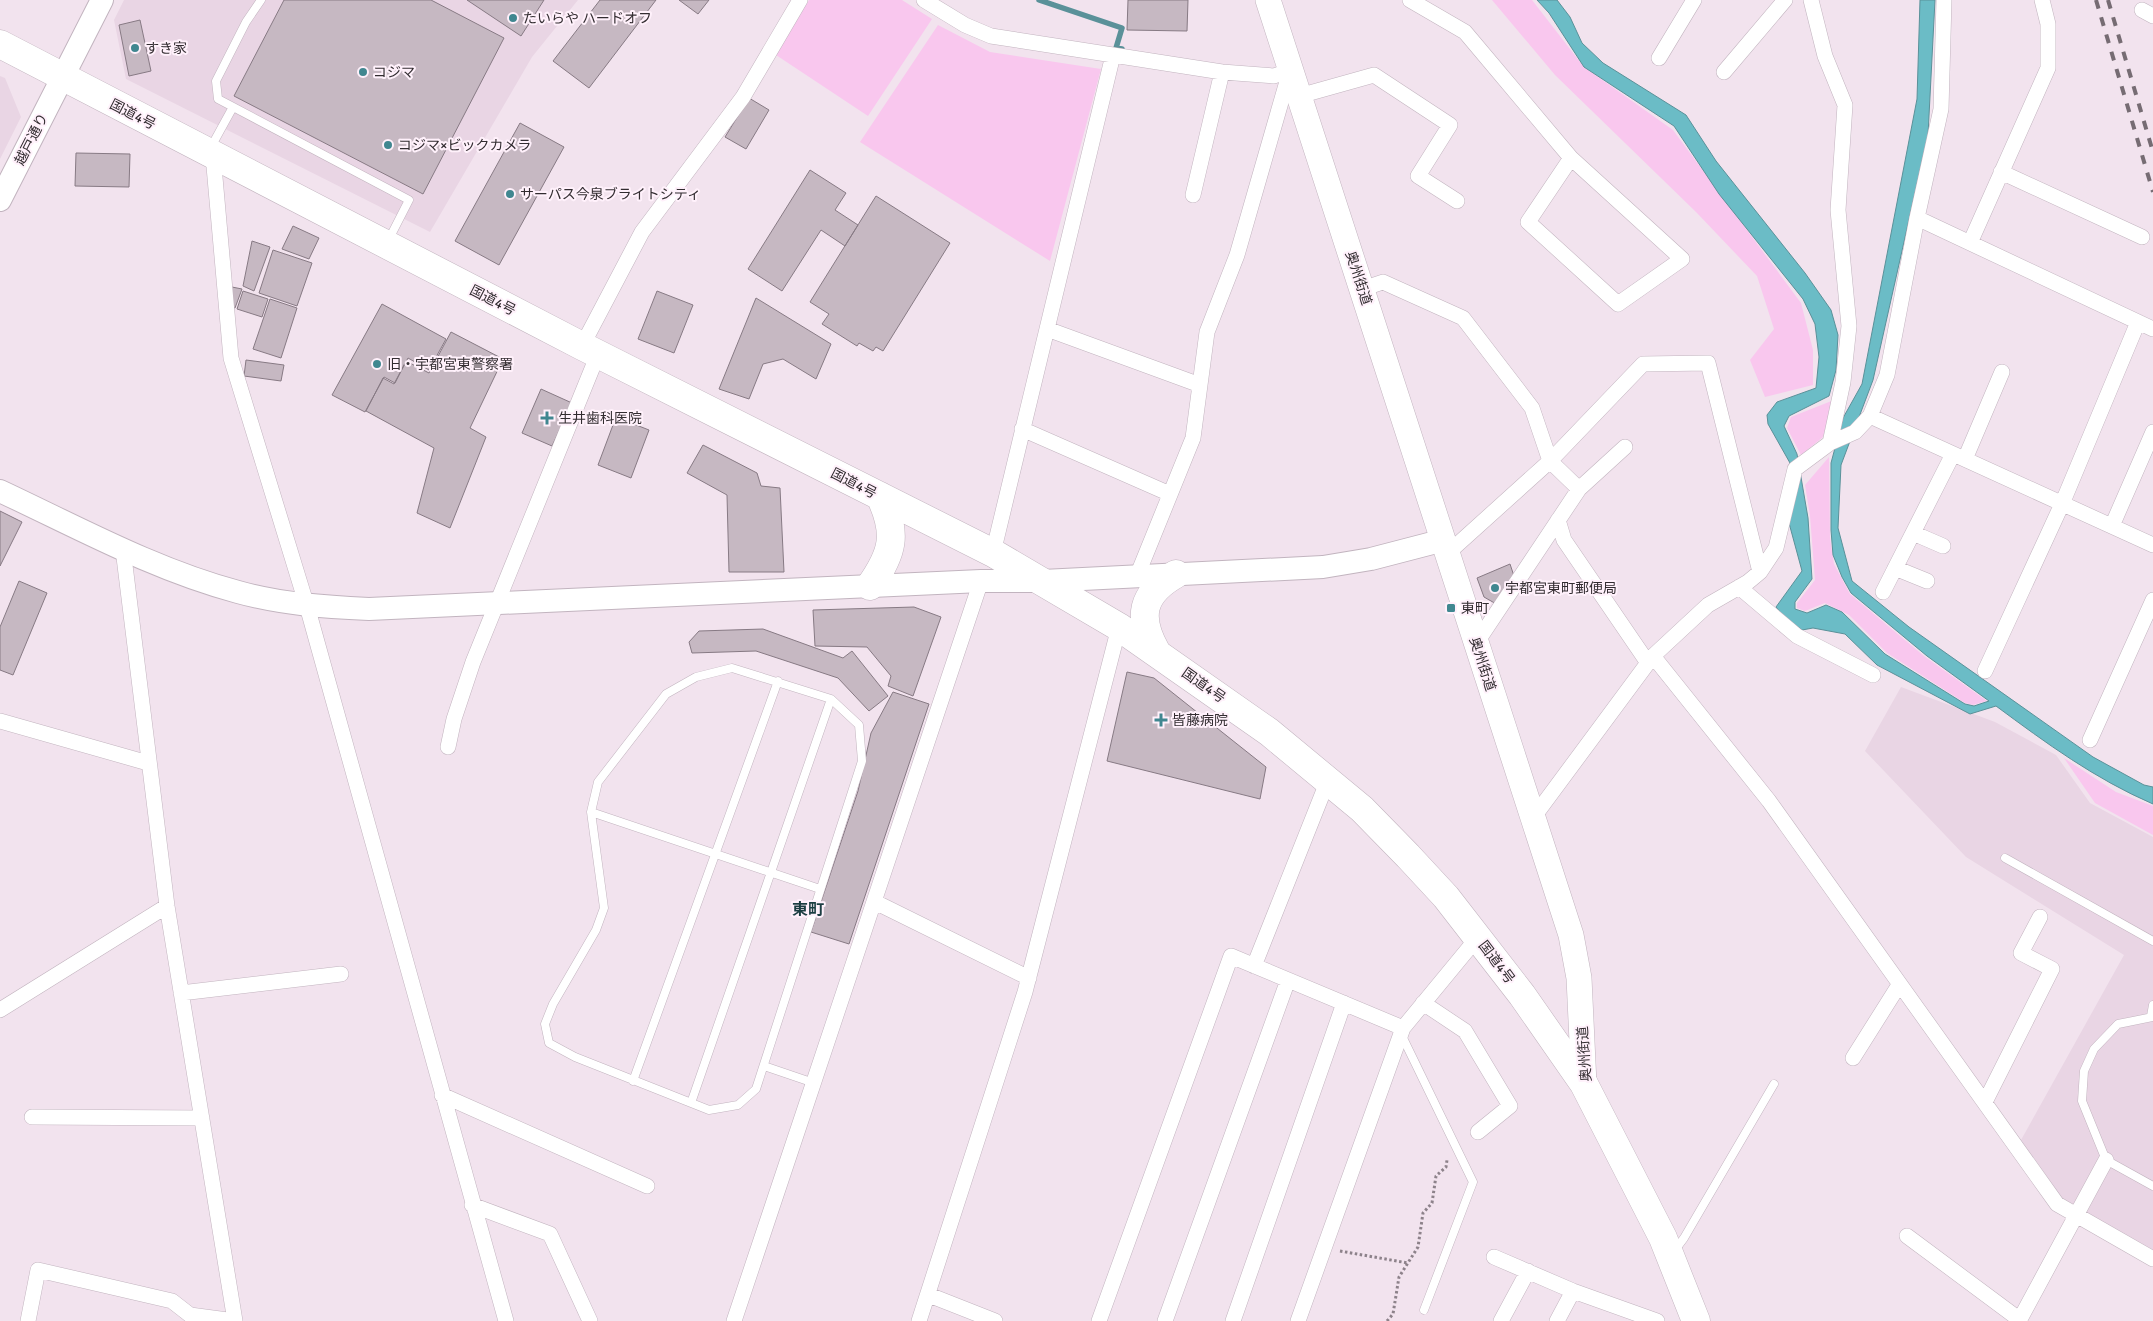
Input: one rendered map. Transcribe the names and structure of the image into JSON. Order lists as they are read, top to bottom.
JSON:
{
  "streets": {
    "highway": ["国道4号", "奥州街道"],
    "street": ["越戸通り"]
  },
  "crossings": [
    ["国道4号", "越戸通り"],
    ["国道4号", "奥州街道"]
  ],
  "districts": ["東町"],
  "places": {
    "other": [
      "たいらや ハードオフ",
      "すき家",
      "コジマ",
      "コジマ×ビックカメラ",
      "サーパス今泉ブライトシティ",
      "旧・宇都宮東警察署",
      "宇都宮東町郵便局"
    ],
    "health": ["生井歯科医院", "皆藤病院"],
    "transit": ["東町"]
  }
}
